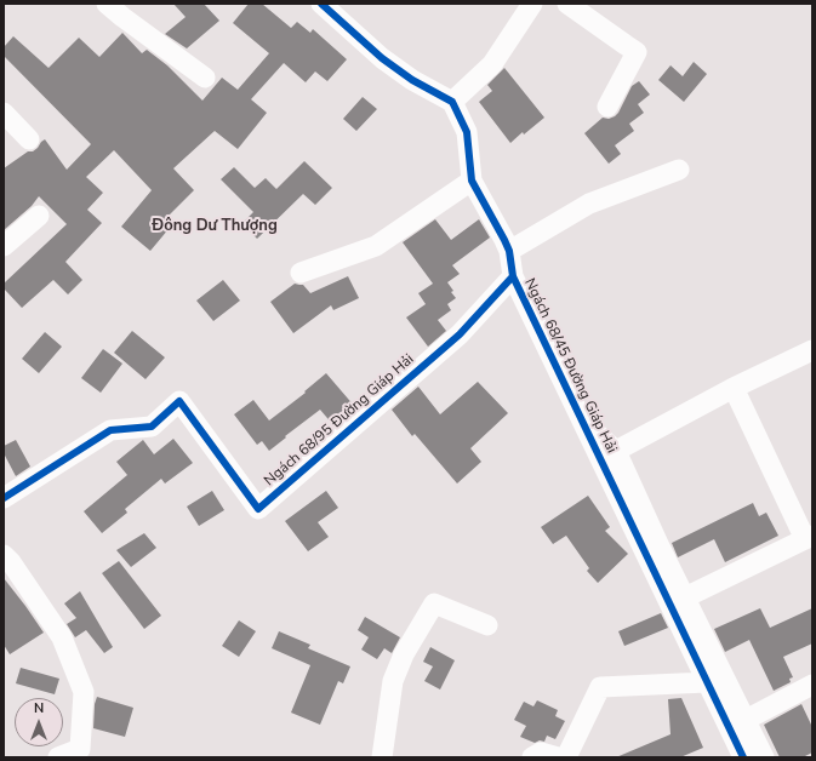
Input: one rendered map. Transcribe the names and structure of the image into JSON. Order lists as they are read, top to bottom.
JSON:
{
  "streets": {
    "street": ["Ngách 68/45 Đường Giáp Hải", "Ngách 68/95 Đường Giáp Hải"]
  },
  "crossings": [
    ["Ngách 68/45 Đường Giáp Hải", "Ngách 68/95 Đường Giáp Hải"]
  ],
  "districts": ["Đông Dư Thượng"],
  "north": "top"
}
